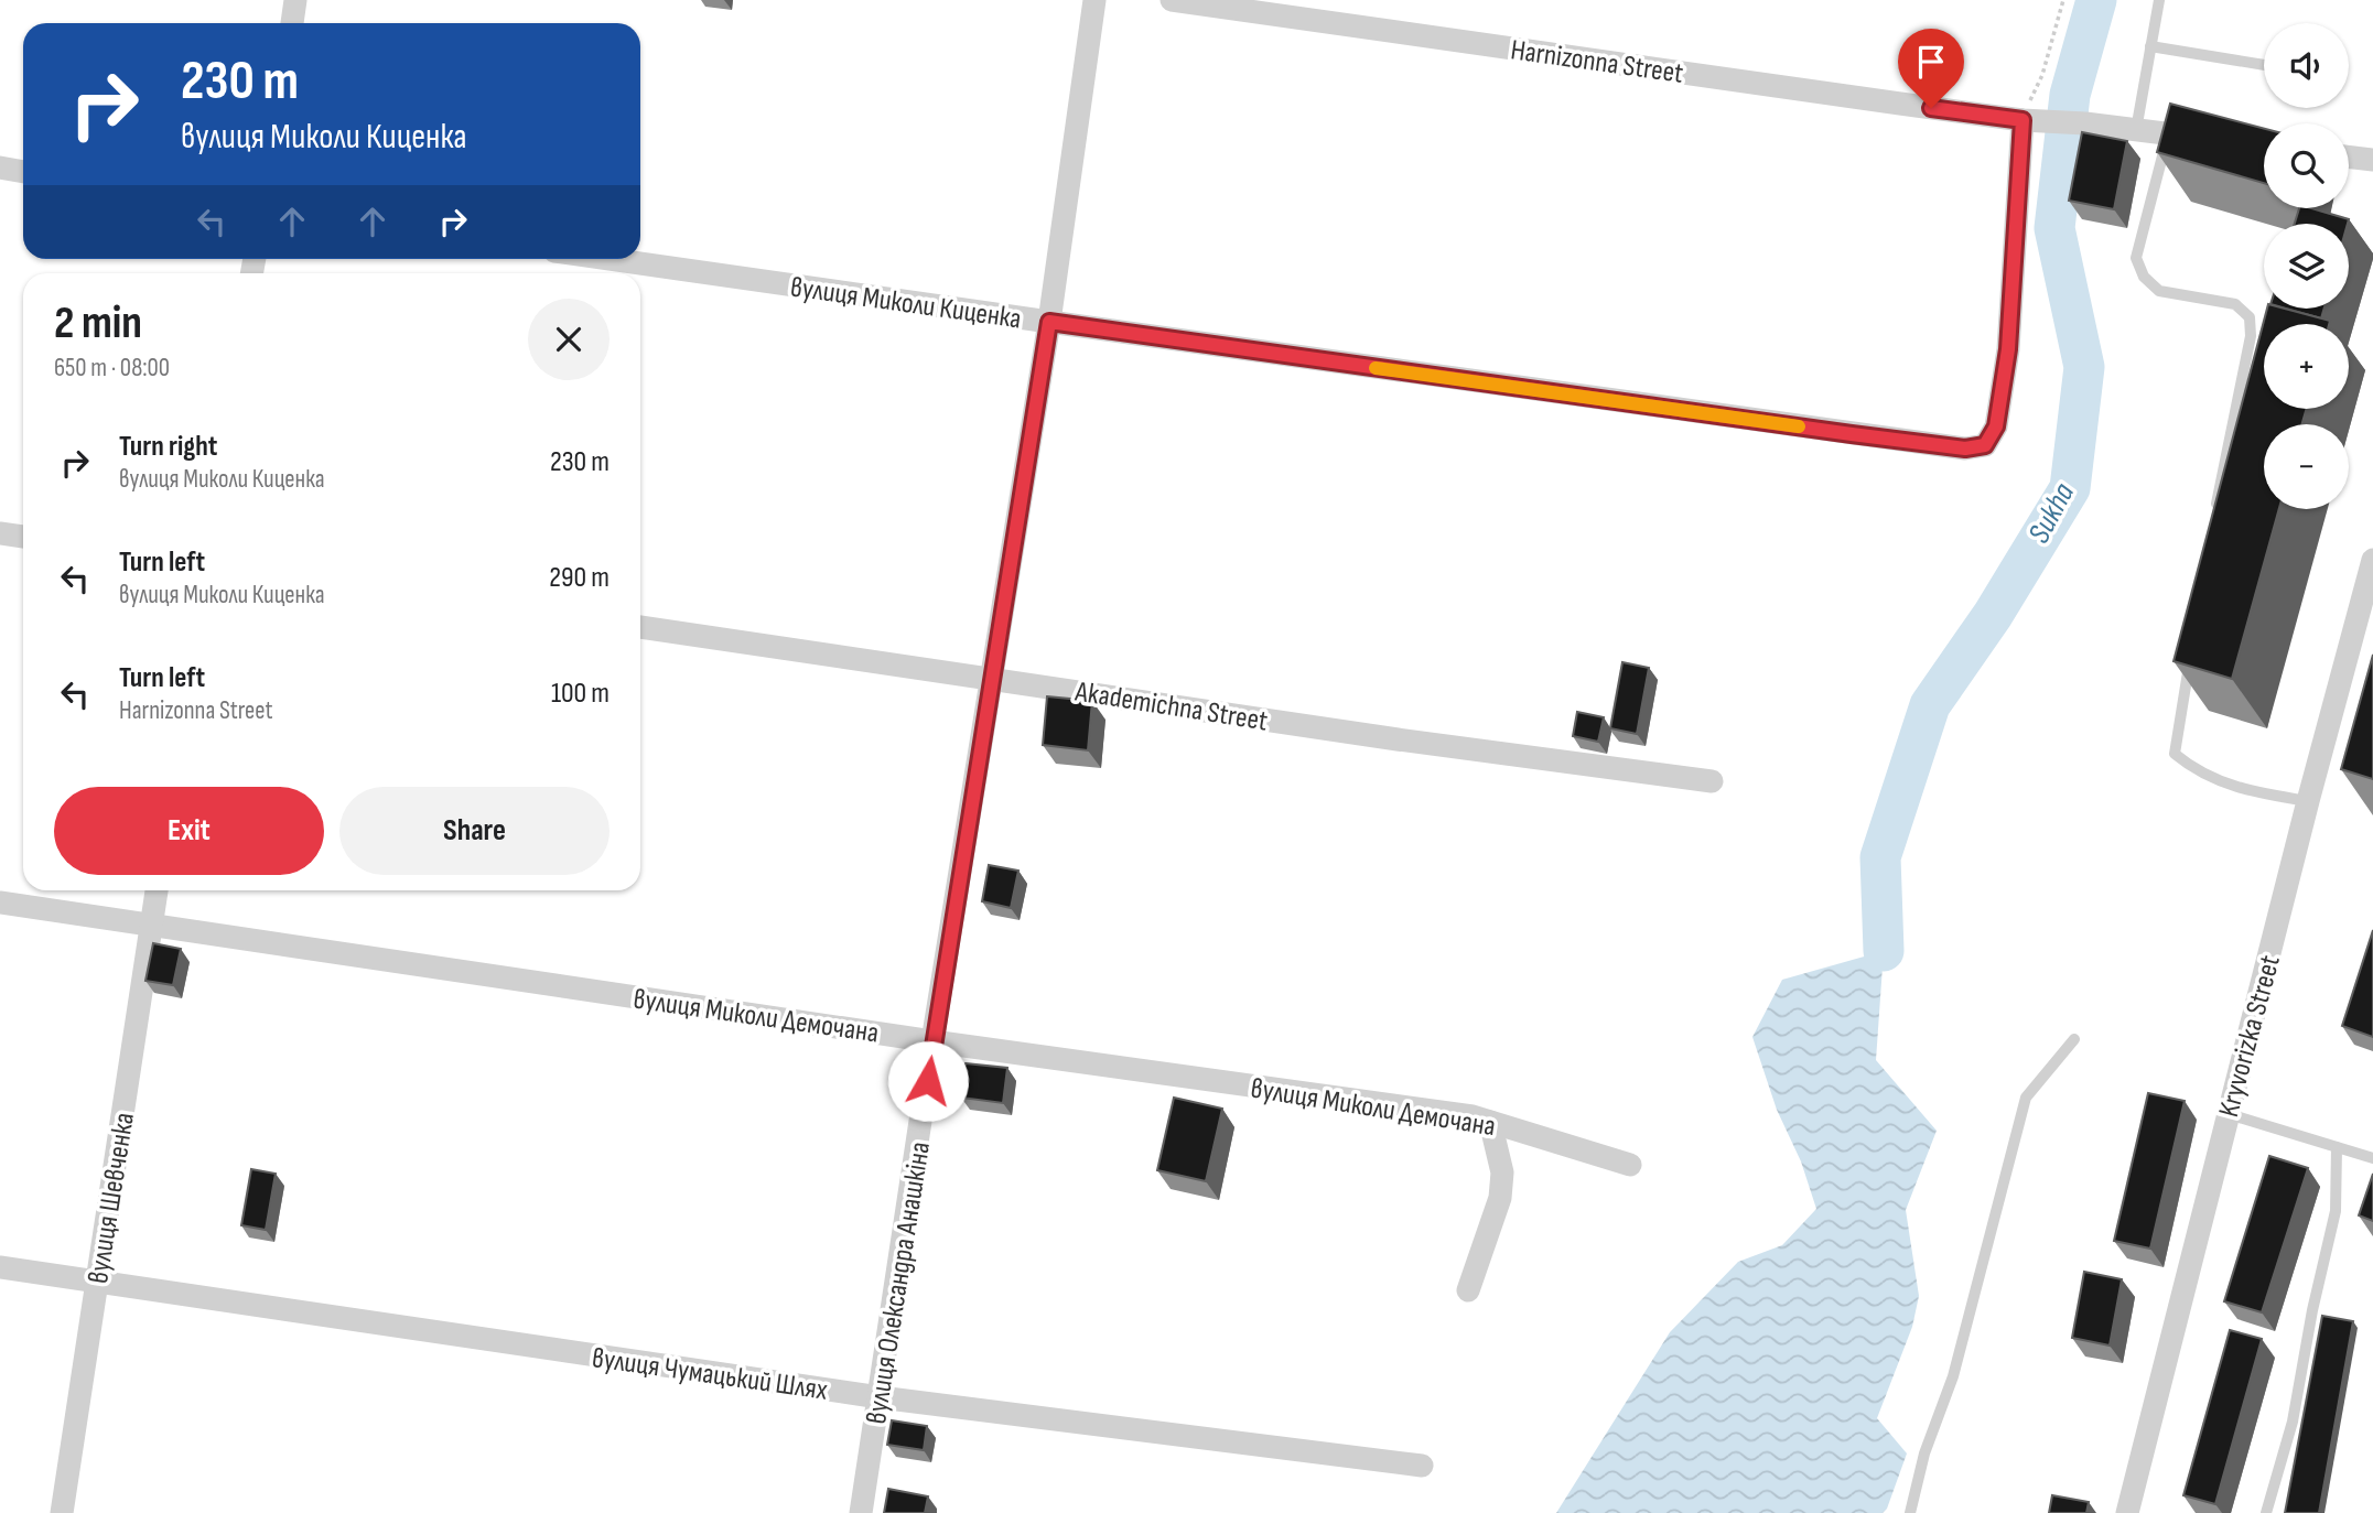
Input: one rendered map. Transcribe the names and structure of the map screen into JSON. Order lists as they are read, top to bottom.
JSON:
{
  "streets": {
    "street": [
      "Harnizonna Street",
      "вулиця Миколи Киценка",
      "Akademichna Street",
      "вулиця Миколи Демочана",
      "Kryvorizka Street",
      "вулиця Шевченка",
      "вулиця Олександра Анашкіна",
      "вулиця Чумацький Шлях"
    ]
  },
  "crossings": [
    ["Harnizonna Street", "вулиця Миколи Киценка"],
    ["вулиця Миколи Киценка", "вулиця Олександра Анашкіна"],
    ["Akademichna Street", "вулиця Олександра Анашкіна"],
    ["вулиця Миколи Демочана", "вулиця Шевченка"],
    ["вулиця Миколи Демочана", "вулиця Олександра Анашкіна"],
    ["вулиця Шевченка", "вулиця Чумацький Шлях"],
    ["вулиця Олександра Анашкіна", "вулиця Чумацький Шлях"]
  ],
  "water": ["Sukha"],
  "page": {
    "map_buttons": ["+", "−"],
    "turn": ["230 m", "вулиця Миколи Киценка"],
    "heading": ["2 min", "650 m · 08:00"],
    "list": [
      {
        "name": "Turn right",
        "note": "вулиця Миколи Киценка",
        "value": "230 m"
      },
      {
        "name": "Turn left",
        "note": "вулиця Миколи Киценка",
        "value": "290 m"
      },
      {
        "name": "Turn left",
        "note": "Harnizonna Street",
        "value": "100 m"
      }
    ],
    "buttons": ["Exit", "Share"]
  }
}
